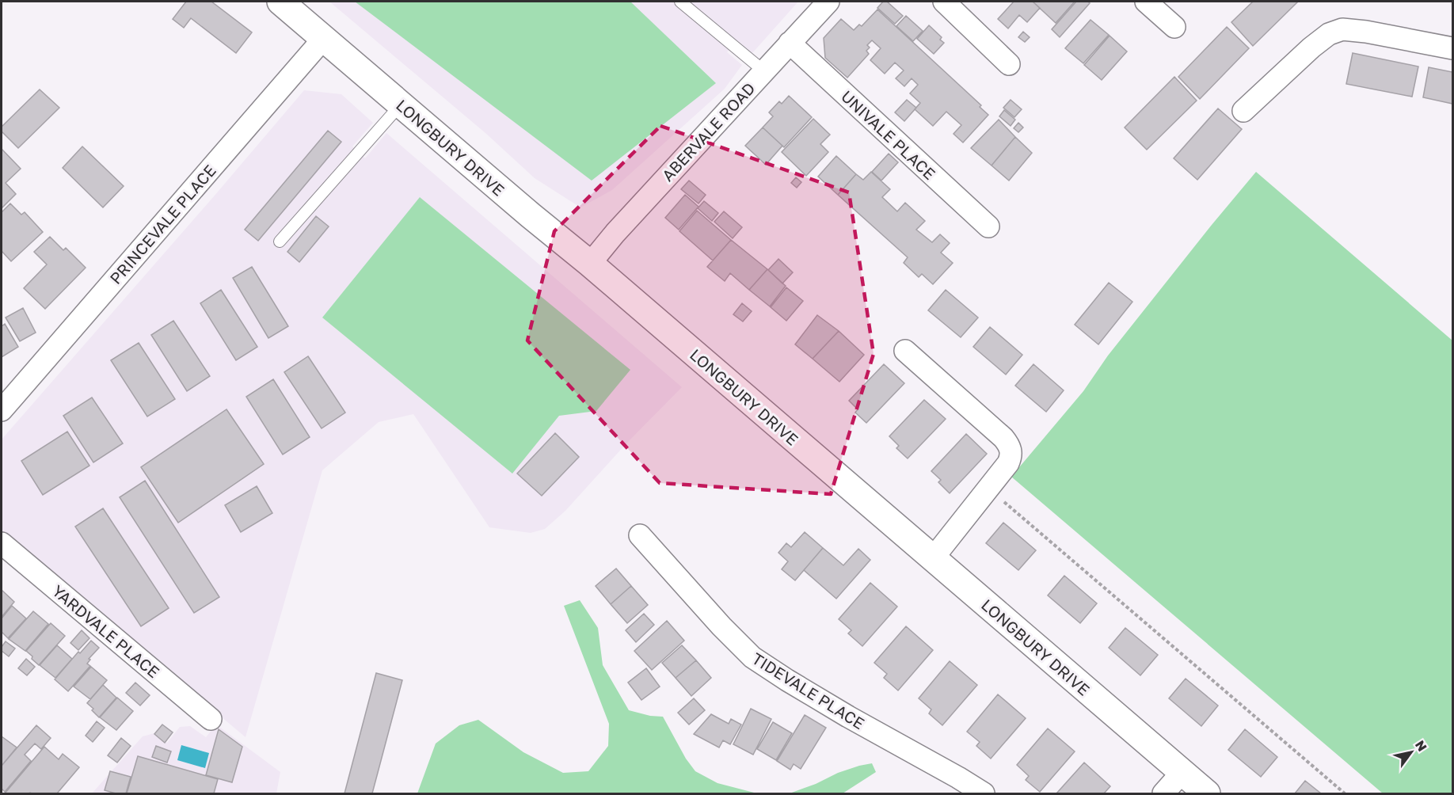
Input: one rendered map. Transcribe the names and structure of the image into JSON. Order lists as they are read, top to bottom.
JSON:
{
  "streets": {
    "street": [
      "ABERVALE ROAD",
      "UNIVALE PLACE",
      "LONGBURY DRIVE",
      "PRINCEVALE PLACE",
      "YARDVALE PLACE",
      "TIDEVALE PLACE"
    ]
  },
  "crossings": [
    ["ABERVALE ROAD", "UNIVALE PLACE"],
    ["ABERVALE ROAD", "LONGBURY DRIVE"],
    ["LONGBURY DRIVE", "PRINCEVALE PLACE"]
  ],
  "north": "top right"
}
